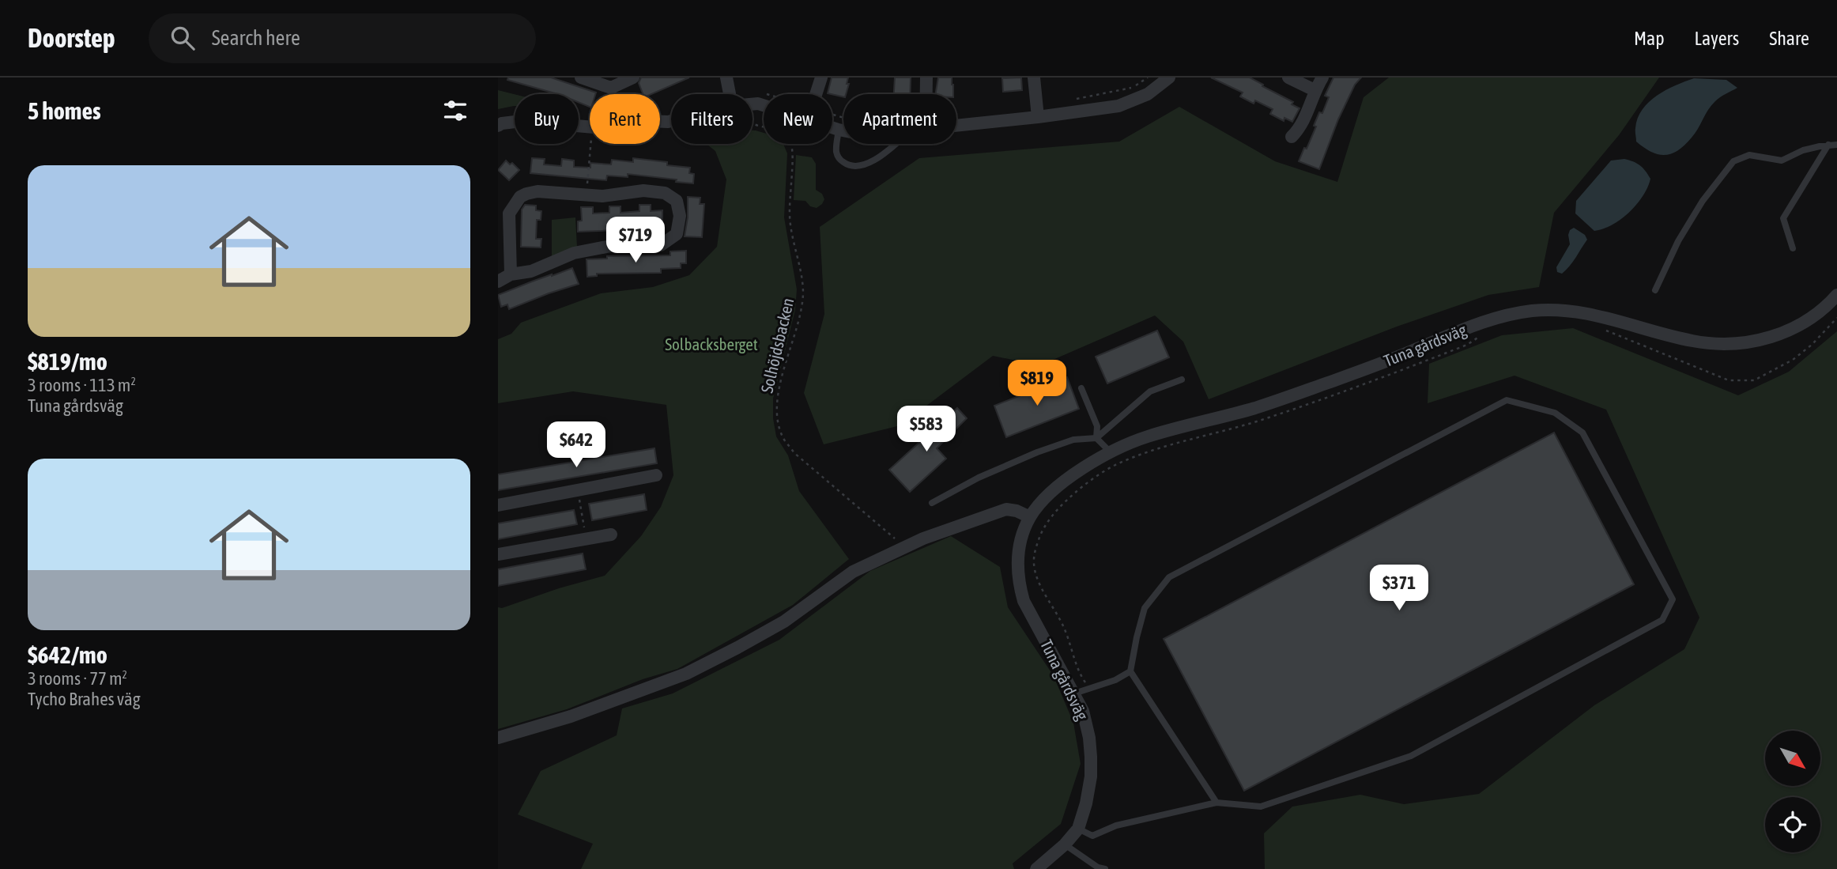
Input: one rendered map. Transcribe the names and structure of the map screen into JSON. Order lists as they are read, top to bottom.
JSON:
{
  "streets": {
    "street": ["Tuna gårdsväg"],
    "path": ["Solhöjdsbacken"]
  },
  "parks": ["Solbacksberget"],
  "north": "bottom right",
  "page": {
    "header": "Doorstep",
    "search": "Search here",
    "nav": ["Map", "Layers", "Share"],
    "heading": "5 homes",
    "chip": [
      "Buy",
      "Rent",
      "Filters",
      "New",
      "Apartment"
    ],
    "list": [
      {
        "name": "$819/mo",
        "note": "3 rooms · 113 m² · Tuna gårdsväg"
      },
      {
        "name": "$642/mo",
        "note": "3 rooms · 77 m² · Tycho Brahes väg"
      }
    ],
    "price": [
      "$719",
      "$819",
      "$583",
      "$642",
      "$371"
    ]
  }
}
